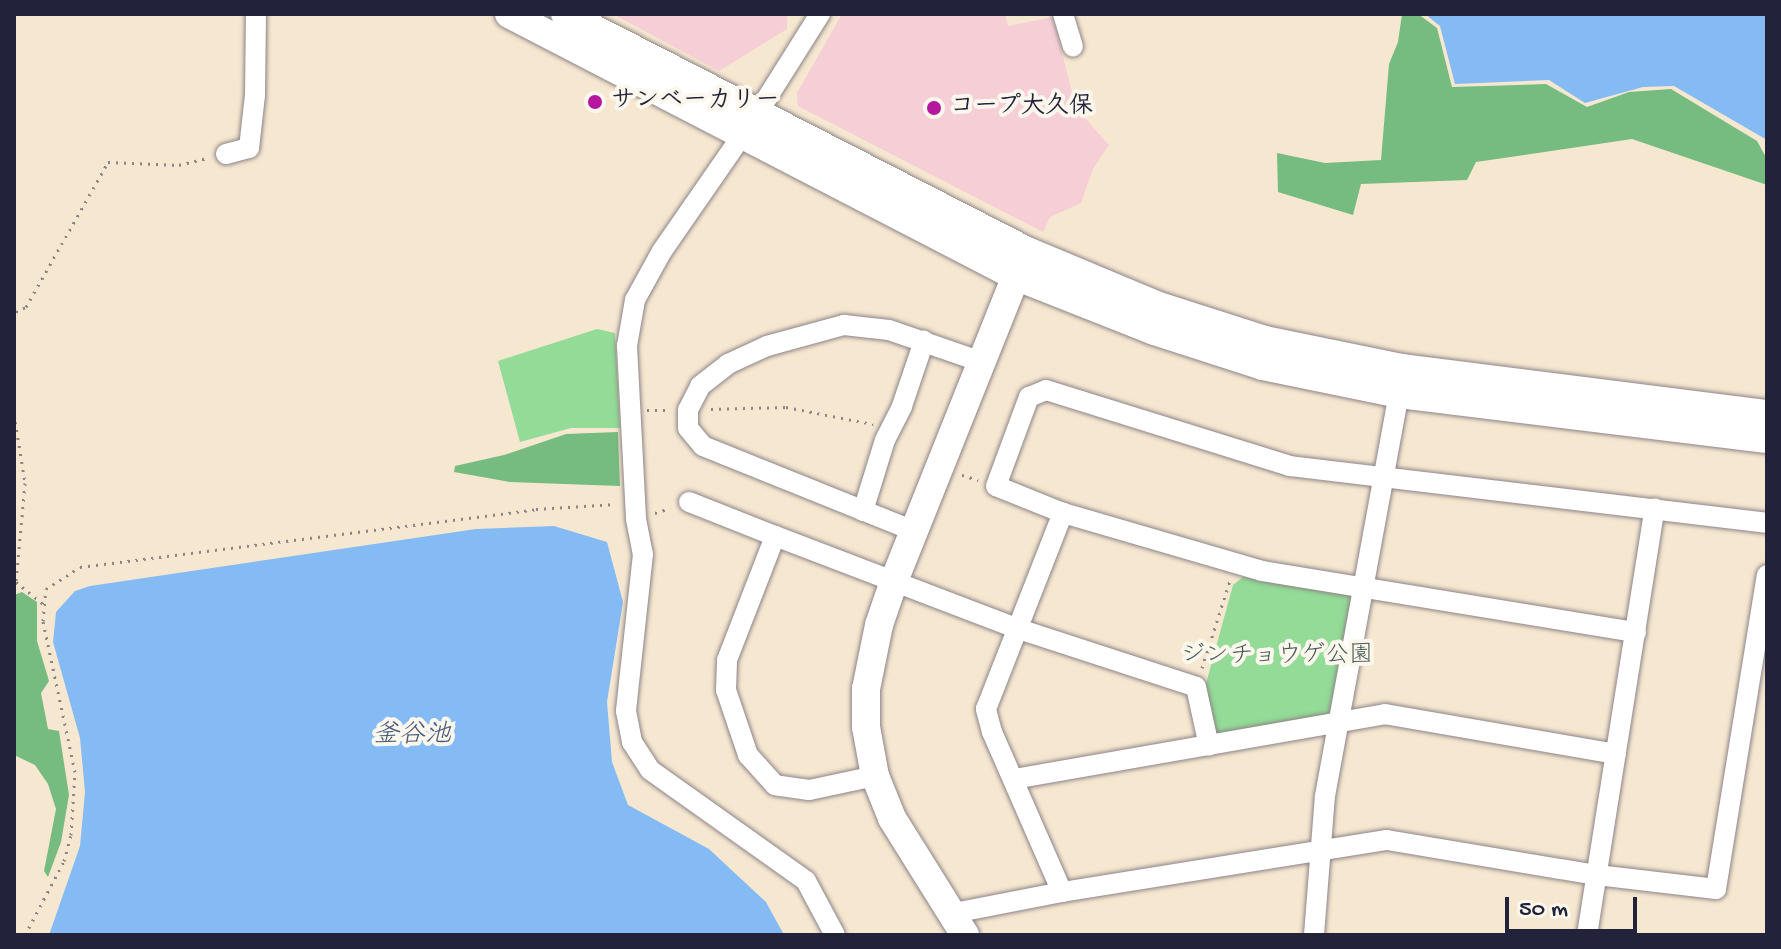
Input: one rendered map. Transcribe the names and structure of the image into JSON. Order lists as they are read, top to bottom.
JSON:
{
  "water": ["釜谷池"],
  "parks": ["ジンチョウゲ公園"],
  "places": ["サンベーカリー", "コープ大久保"],
  "scale_bar": "50 m"
}
